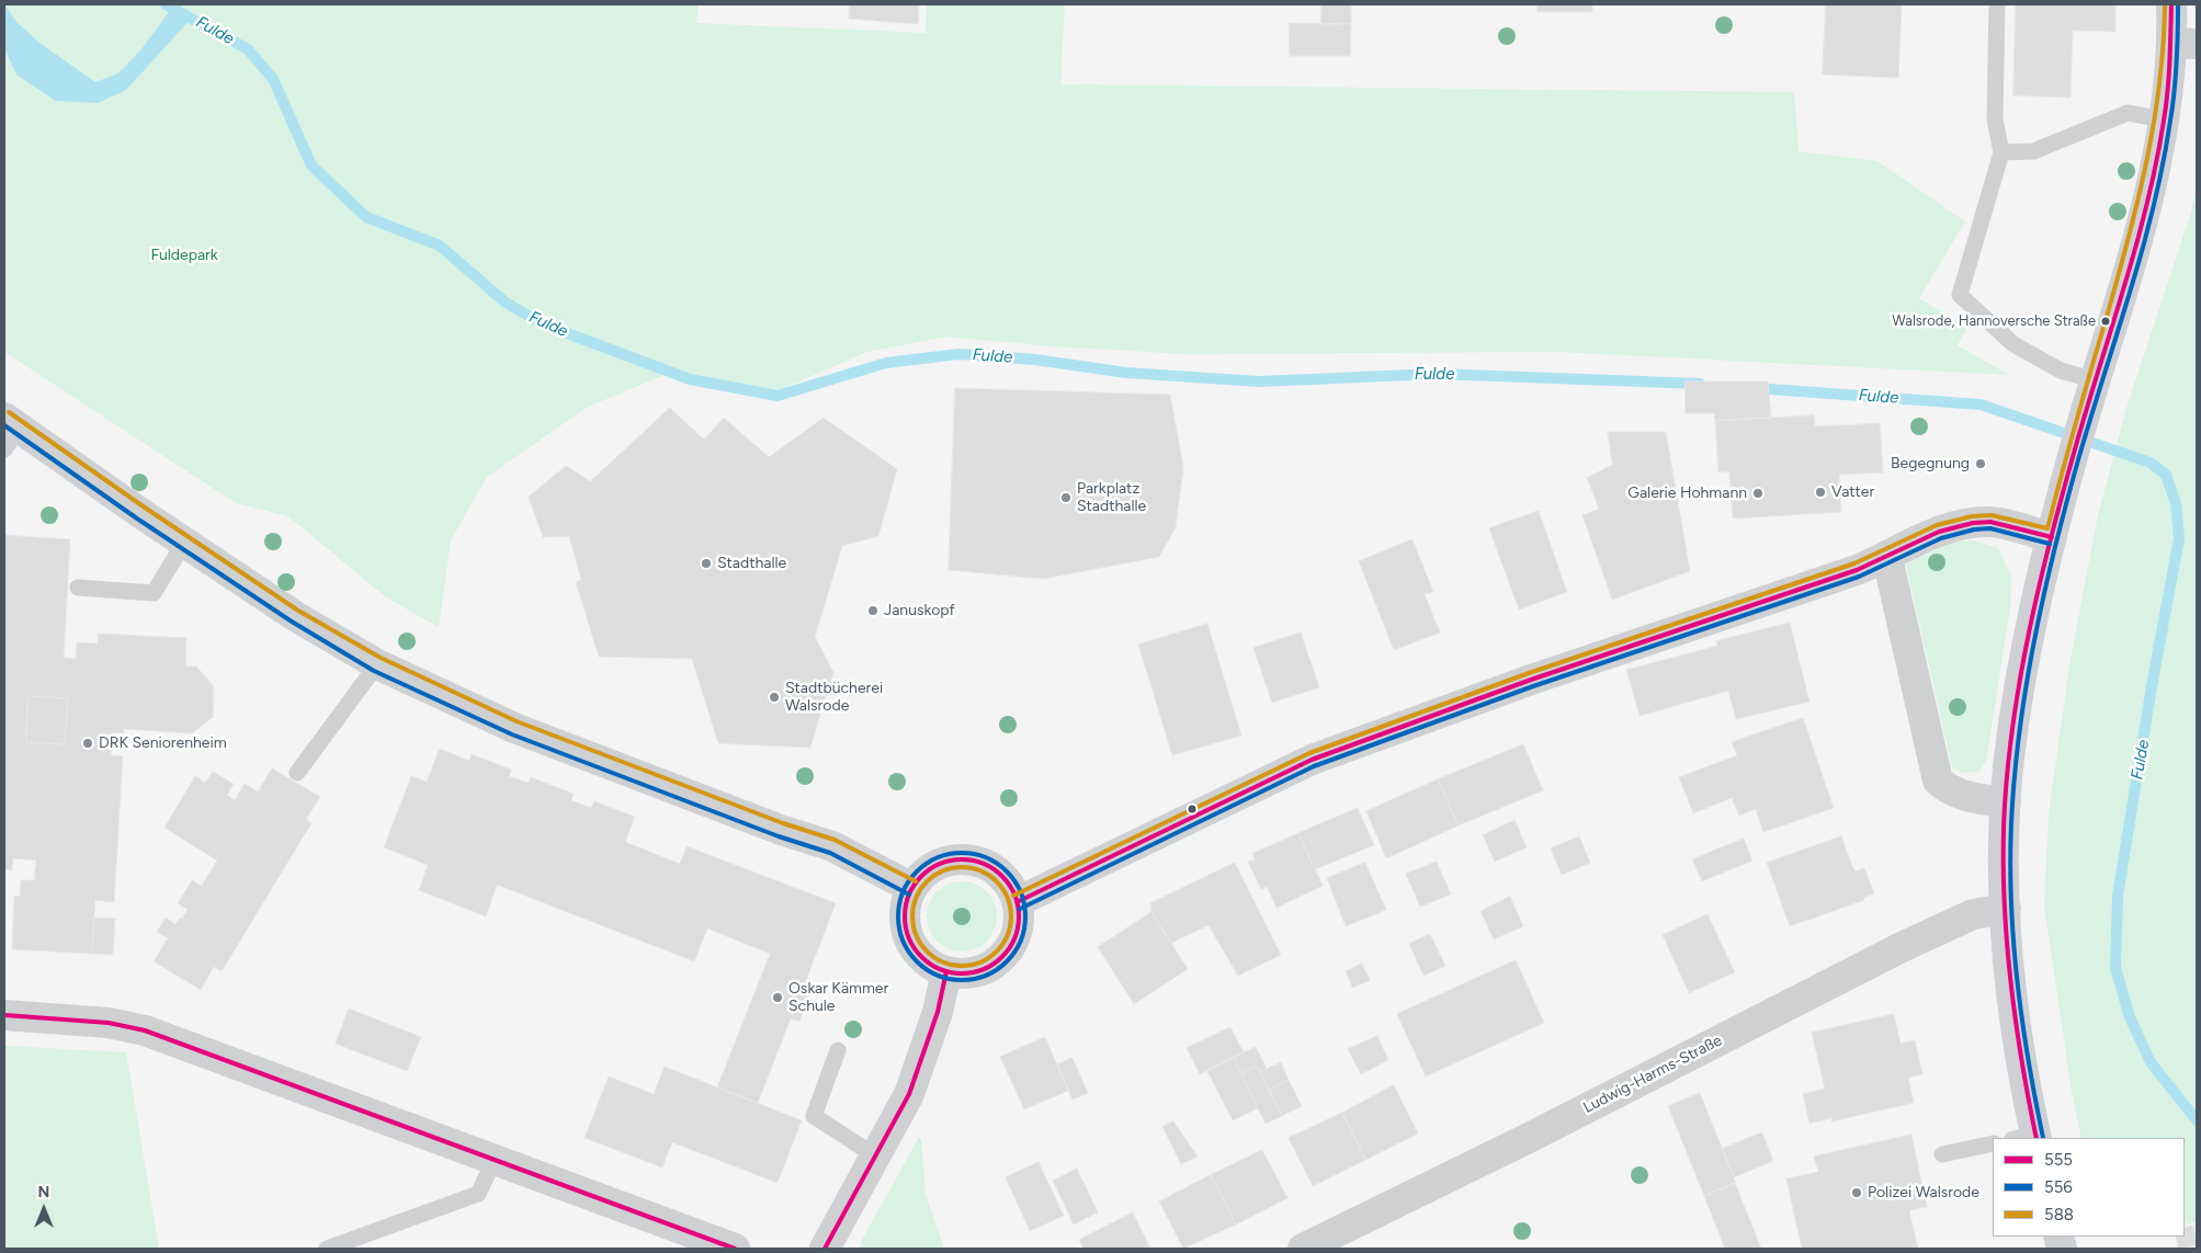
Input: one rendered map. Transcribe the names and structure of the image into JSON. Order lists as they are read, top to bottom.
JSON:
{
  "streets": {
    "street": ["Ludwig-Harms-Straße"]
  },
  "water": ["Fulde"],
  "parks": ["Fuldepark"],
  "places": [
    "Walsrode, Hannoversche Straße",
    "Begegnung",
    "Vatter",
    "Galerie Hohmann",
    "Parkplatz Stadthalle",
    "Stadthalle",
    "Januskopf",
    "Stadtbücherei Walsrode",
    "DRK Seniorenheim",
    "Oskar Kämmer Schule",
    "Polizei Walsrode"
  ],
  "lines": ["transit line 555", "transit line 556", "transit line 588"],
  "legend": ["555", "556", "588"],
  "north": "top"
}
